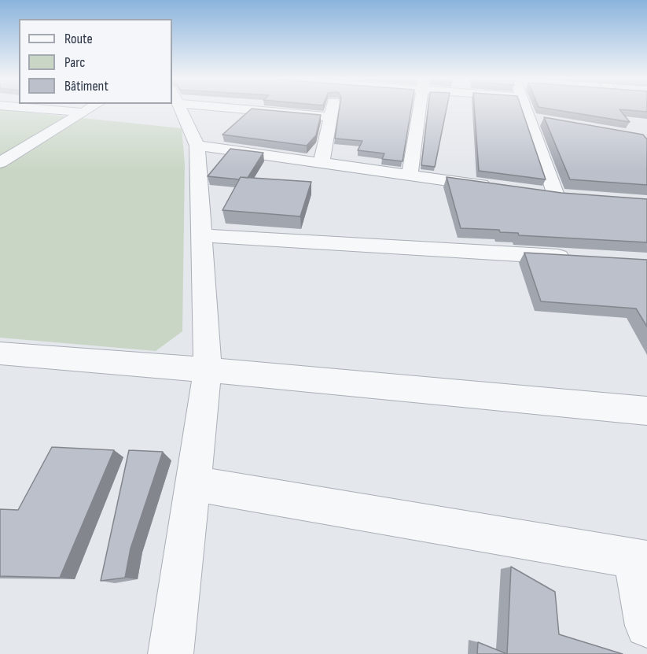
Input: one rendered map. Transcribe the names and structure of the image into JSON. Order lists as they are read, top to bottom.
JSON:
{
  "legend": ["Route", "Parc", "Bâtiment"]
}
